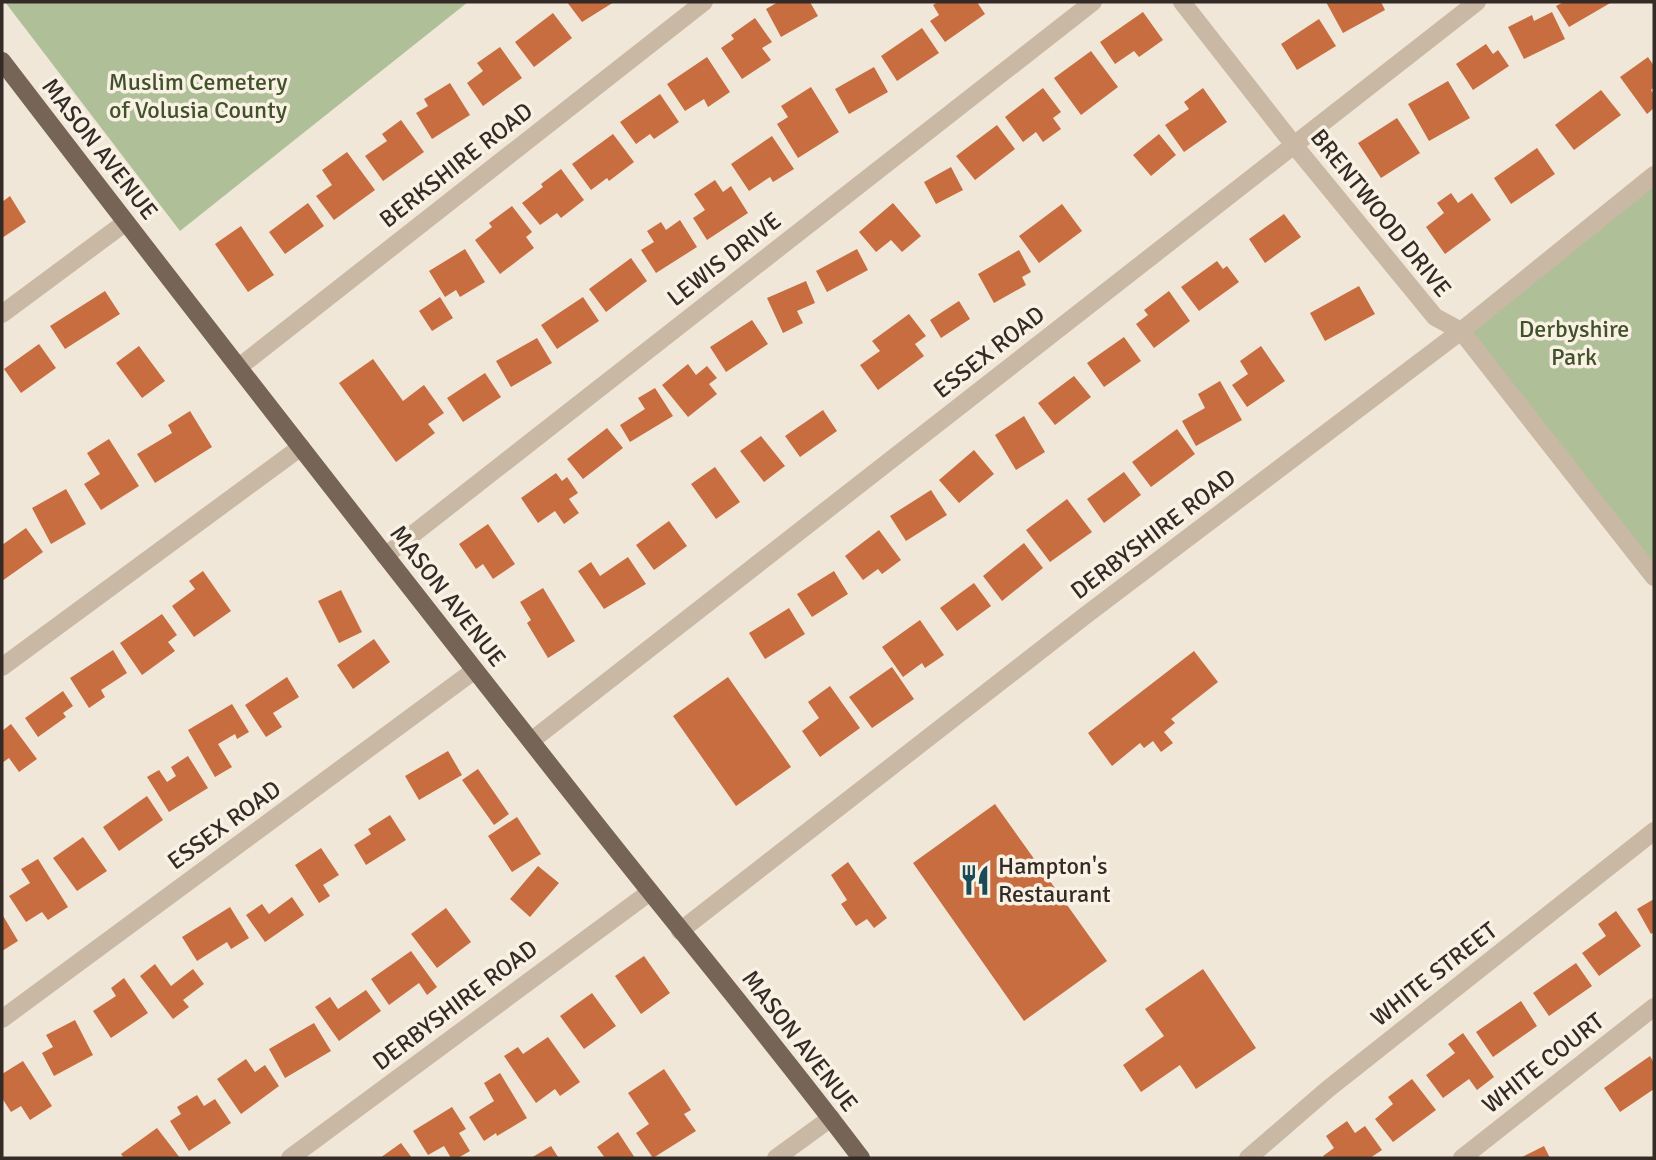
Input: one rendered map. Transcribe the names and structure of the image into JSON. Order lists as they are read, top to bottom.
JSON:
{
  "streets": {
    "main road": ["MASON AVENUE"],
    "street": [
      "BERKSHIRE ROAD",
      "BRENTWOOD DRIVE",
      "LEWIS DRIVE",
      "ESSEX ROAD",
      "DERBYSHIRE ROAD",
      "WHITE STREET",
      "WHITE COURT"
    ]
  },
  "crossings": [
    ["MASON AVENUE", "BERKSHIRE ROAD"],
    ["MASON AVENUE", "LEWIS DRIVE"],
    ["MASON AVENUE", "ESSEX ROAD"],
    ["MASON AVENUE", "DERBYSHIRE ROAD"],
    ["BRENTWOOD DRIVE", "ESSEX ROAD"],
    ["BRENTWOOD DRIVE", "DERBYSHIRE ROAD"]
  ],
  "parks": ["Muslim Cemetery of Volusia County", "Derbyshire Park"],
  "places": {
    "restaurant": ["Hampton's Restaurant"]
  }
}
